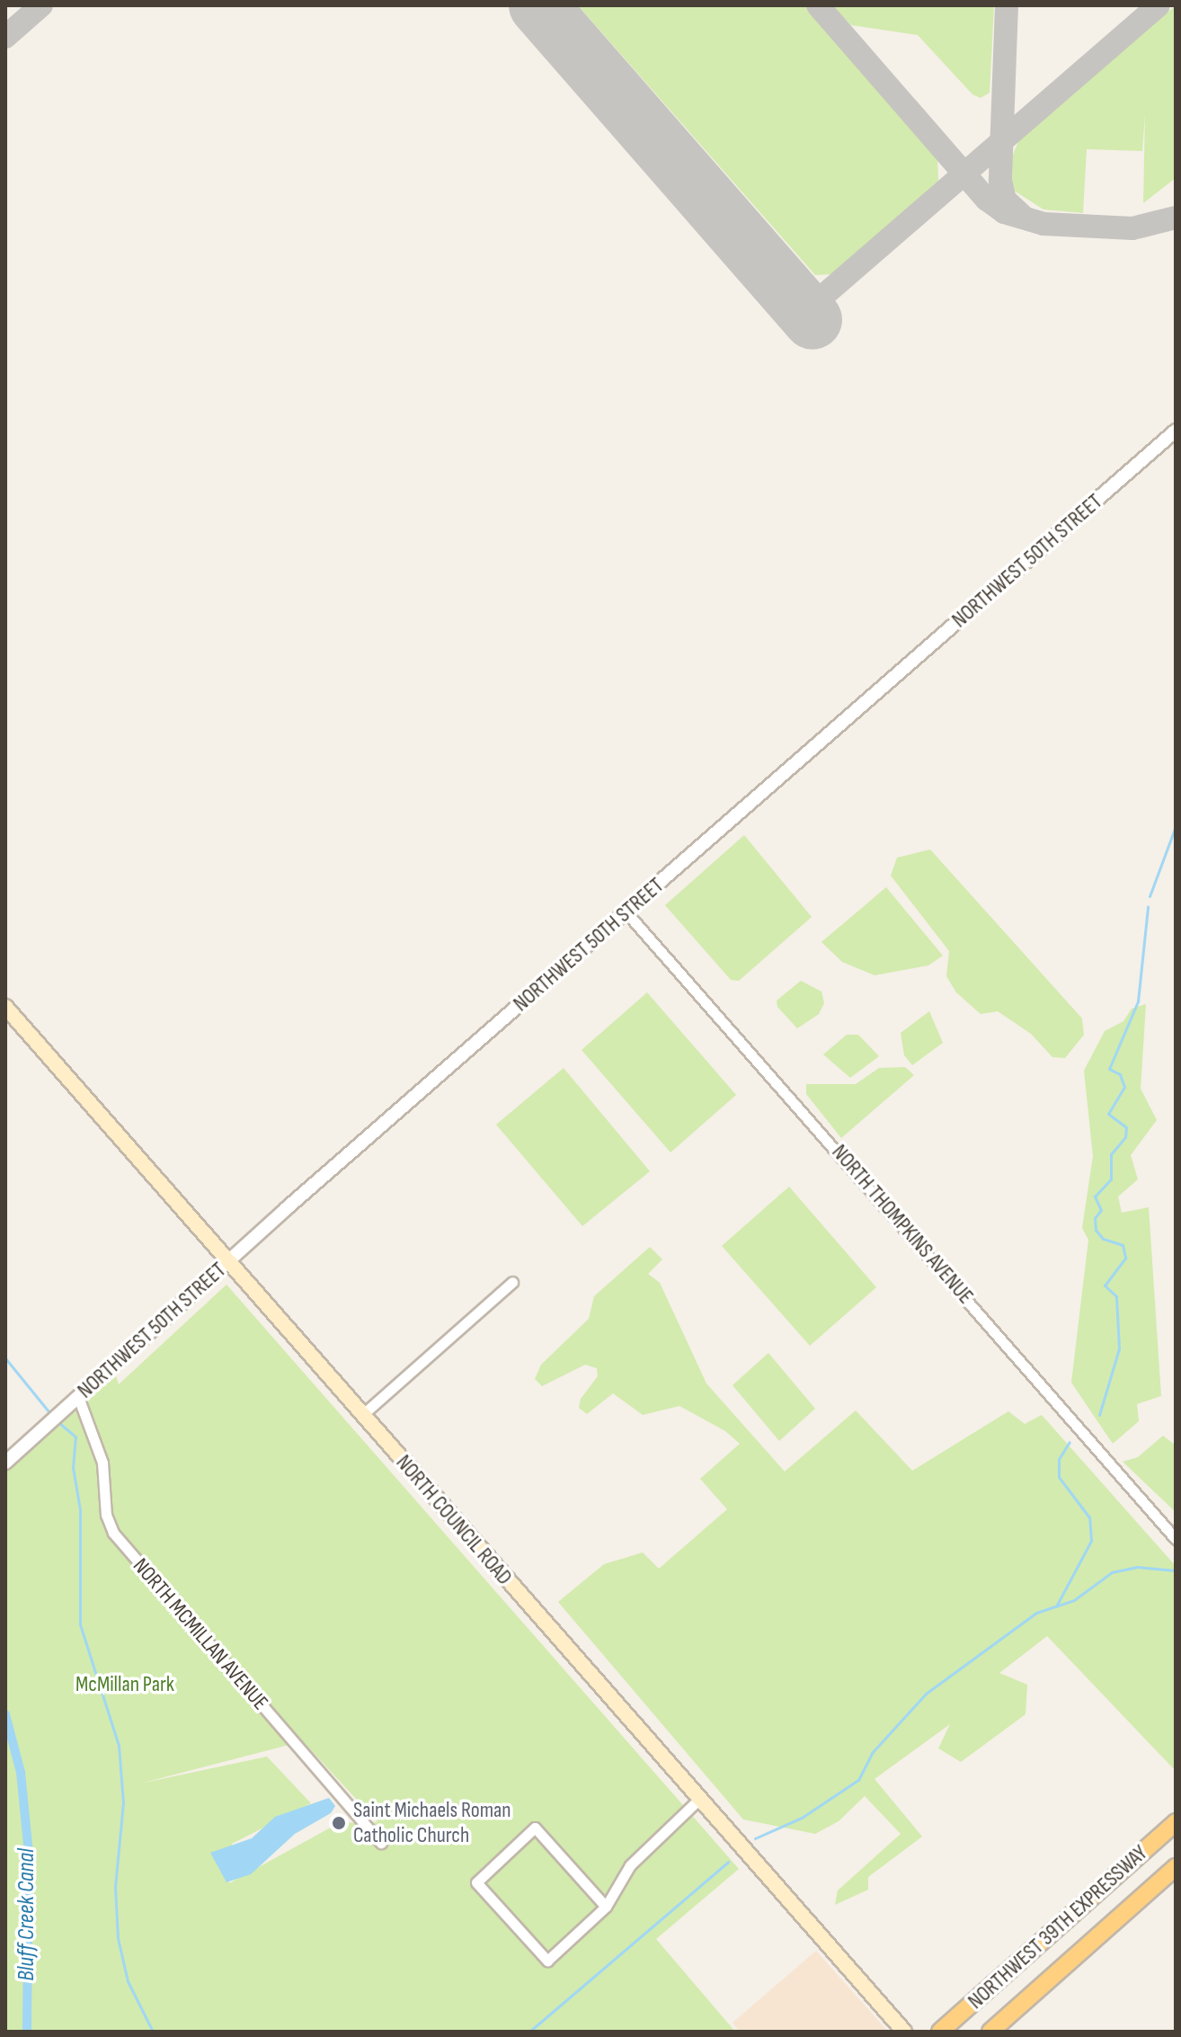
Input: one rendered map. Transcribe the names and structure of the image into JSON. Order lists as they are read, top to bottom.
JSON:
{
  "streets": {
    "highway": ["NORTHWEST 39TH EXPRESSWAY"],
    "main road": ["NORTH COUNCIL ROAD"],
    "street": ["NORTHWEST 50TH STREET", "NORTH THOMPKINS AVENUE", "NORTH MCMILLAN AVENUE"]
  },
  "crossings": [
    ["NORTHWEST 50TH STREET", "NORTH THOMPKINS AVENUE"],
    ["NORTHWEST 50TH STREET", "NORTH COUNCIL ROAD"],
    ["NORTHWEST 50TH STREET", "NORTH MCMILLAN AVENUE"]
  ],
  "water": ["Bluff Creek Canal"],
  "parks": ["McMillan Park"],
  "places": ["Saint Michaels Roman Catholic Church"]
}
